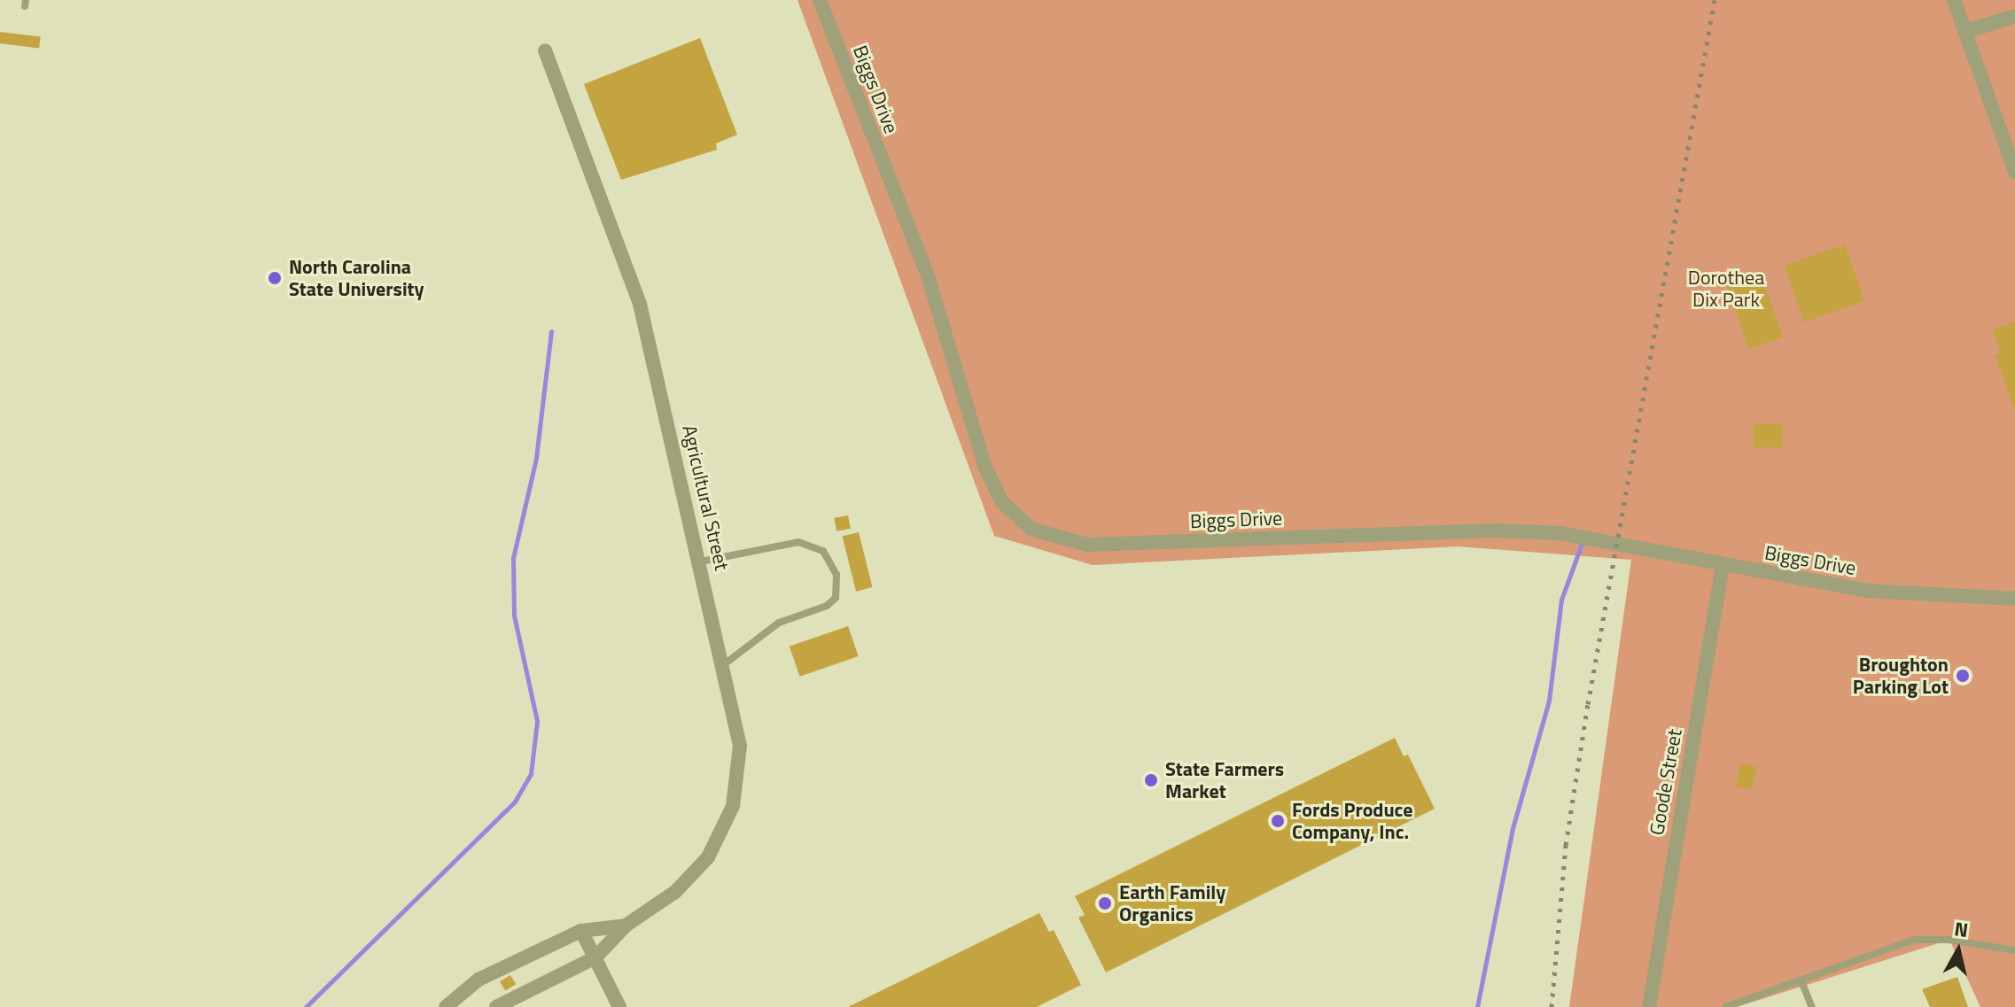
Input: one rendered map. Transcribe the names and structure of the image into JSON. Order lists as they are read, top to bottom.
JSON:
{
  "streets": {
    "street": ["Biggs Drive", "Agricultural Street", "Goode Street"]
  },
  "crossings": [
    ["Biggs Drive", "Goode Street"]
  ],
  "parks": ["Dorothea Dix Park"],
  "places": [
    "North Carolina State University",
    "Broughton Parking Lot",
    "State Farmers Market",
    "Fords Produce Company, Inc.",
    "Earth Family Organics"
  ],
  "north": "top"
}
